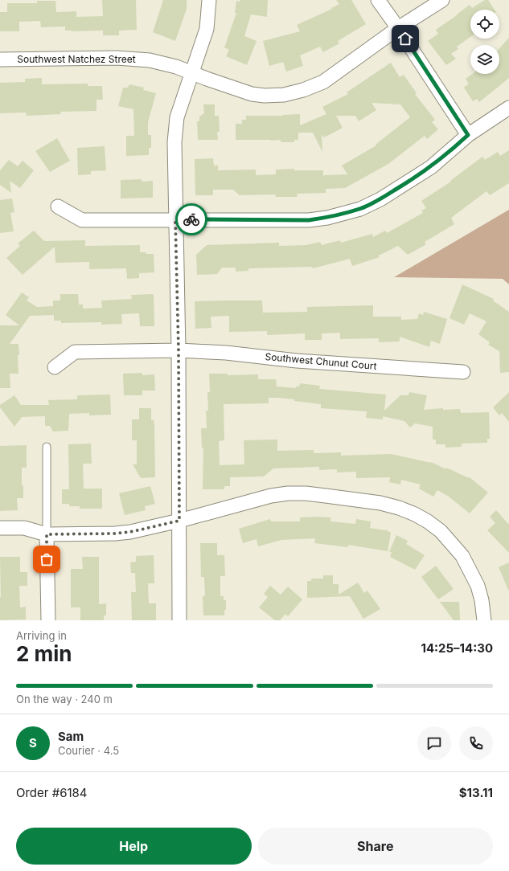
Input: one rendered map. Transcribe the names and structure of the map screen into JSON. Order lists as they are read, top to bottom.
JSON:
{
  "streets": {
    "street": ["Southwest Natchez Street", "Southwest Chunut Court"]
  },
  "page": {
    "heading": ["2 min", "Arriving in", "14:25–14:30"],
    "panel": [
      "Sam",
      "Courier · 4.5",
      "Order #6184",
      "$13.11"
    ],
    "bar": "On the way · 240 m",
    "round": "S",
    "buttons": ["Help", "Share"]
  }
}
